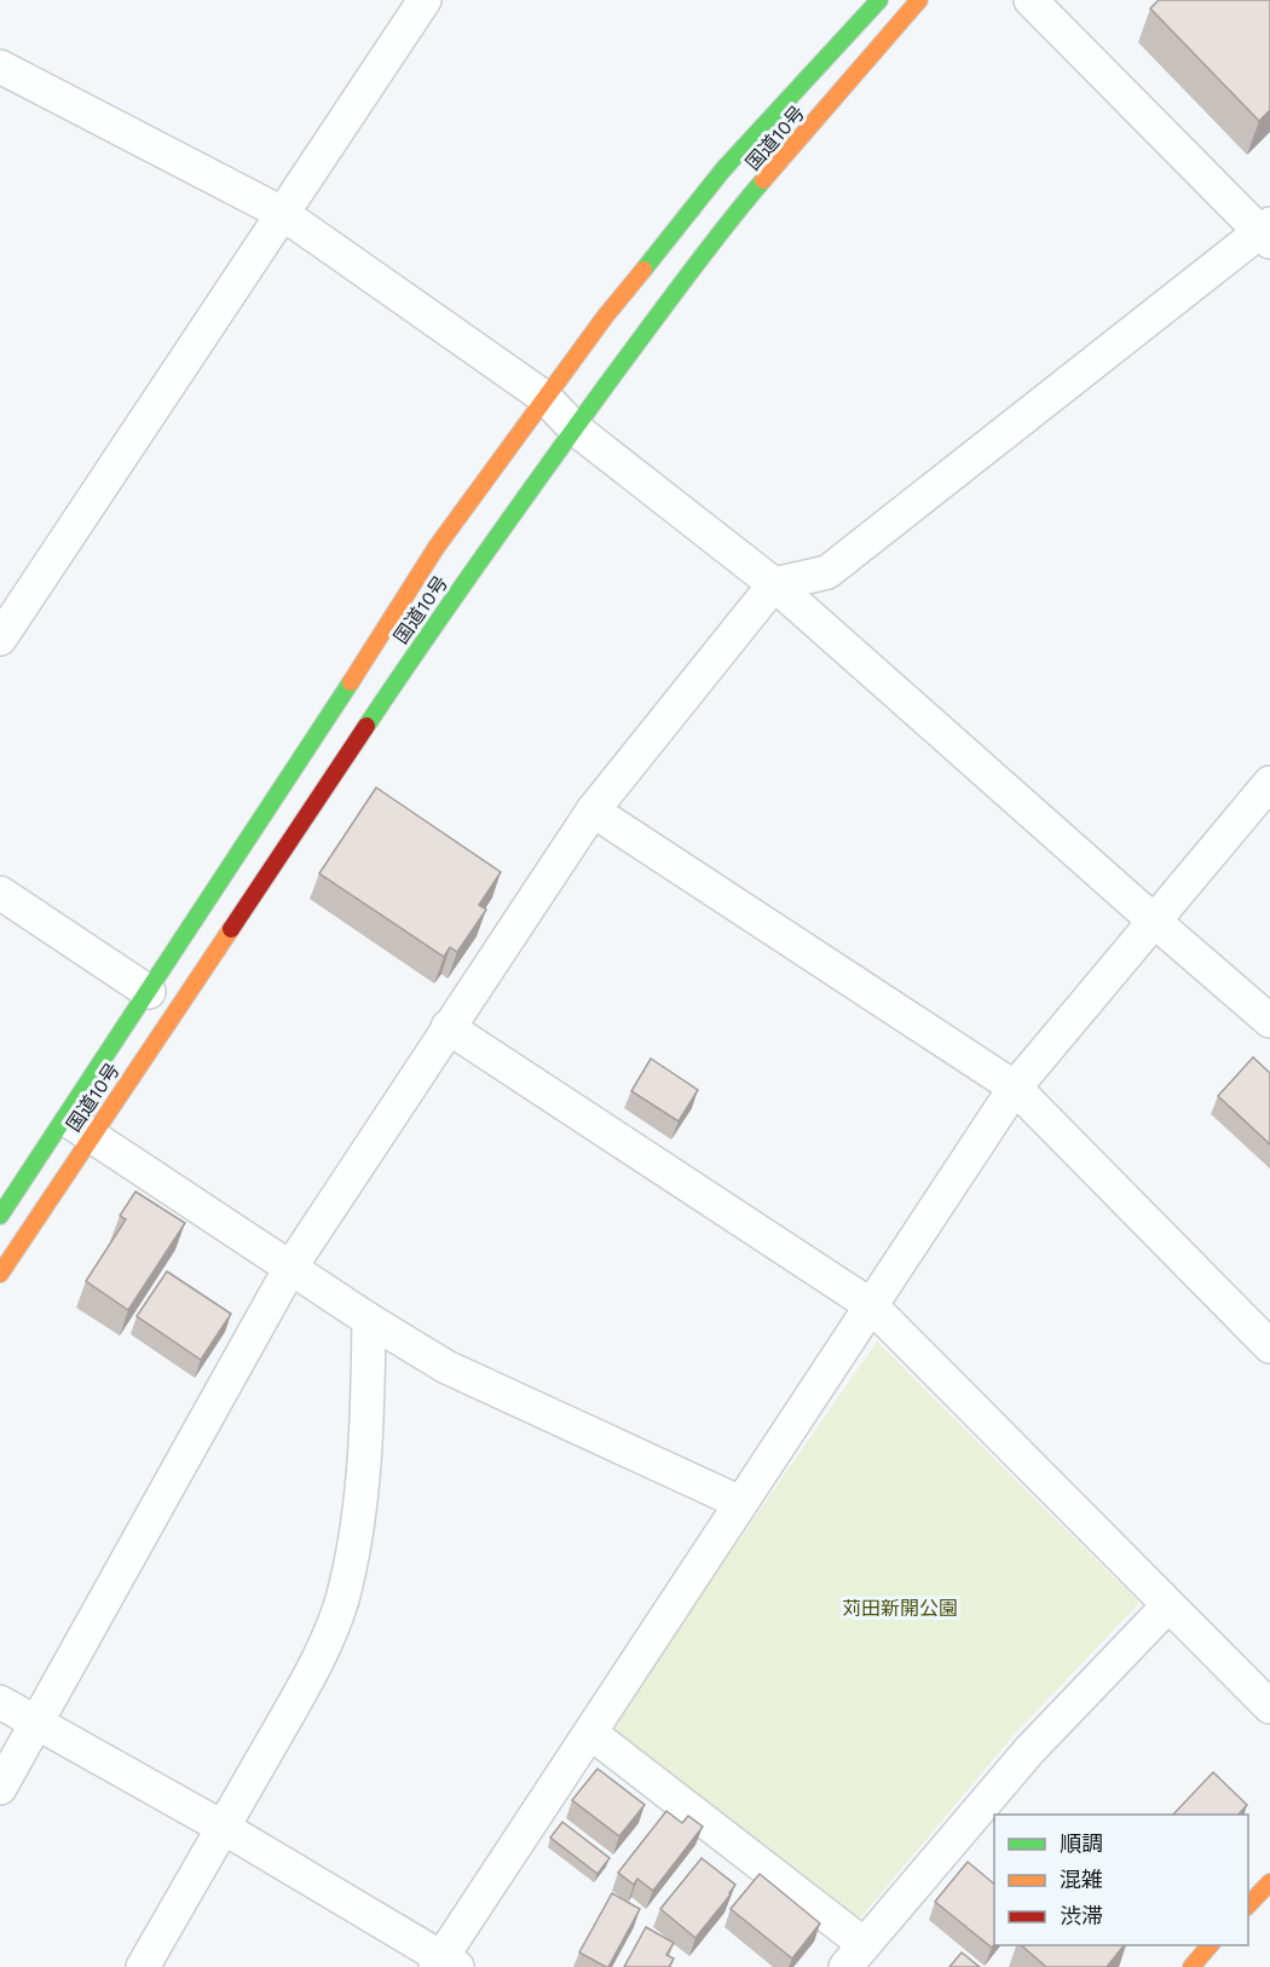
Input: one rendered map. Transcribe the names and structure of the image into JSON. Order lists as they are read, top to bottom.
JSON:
{
  "streets": {
    "main road": ["国道10号"]
  },
  "parks": ["苅田新開公園"],
  "legend": ["順調", "混雑", "渋滞"]
}
